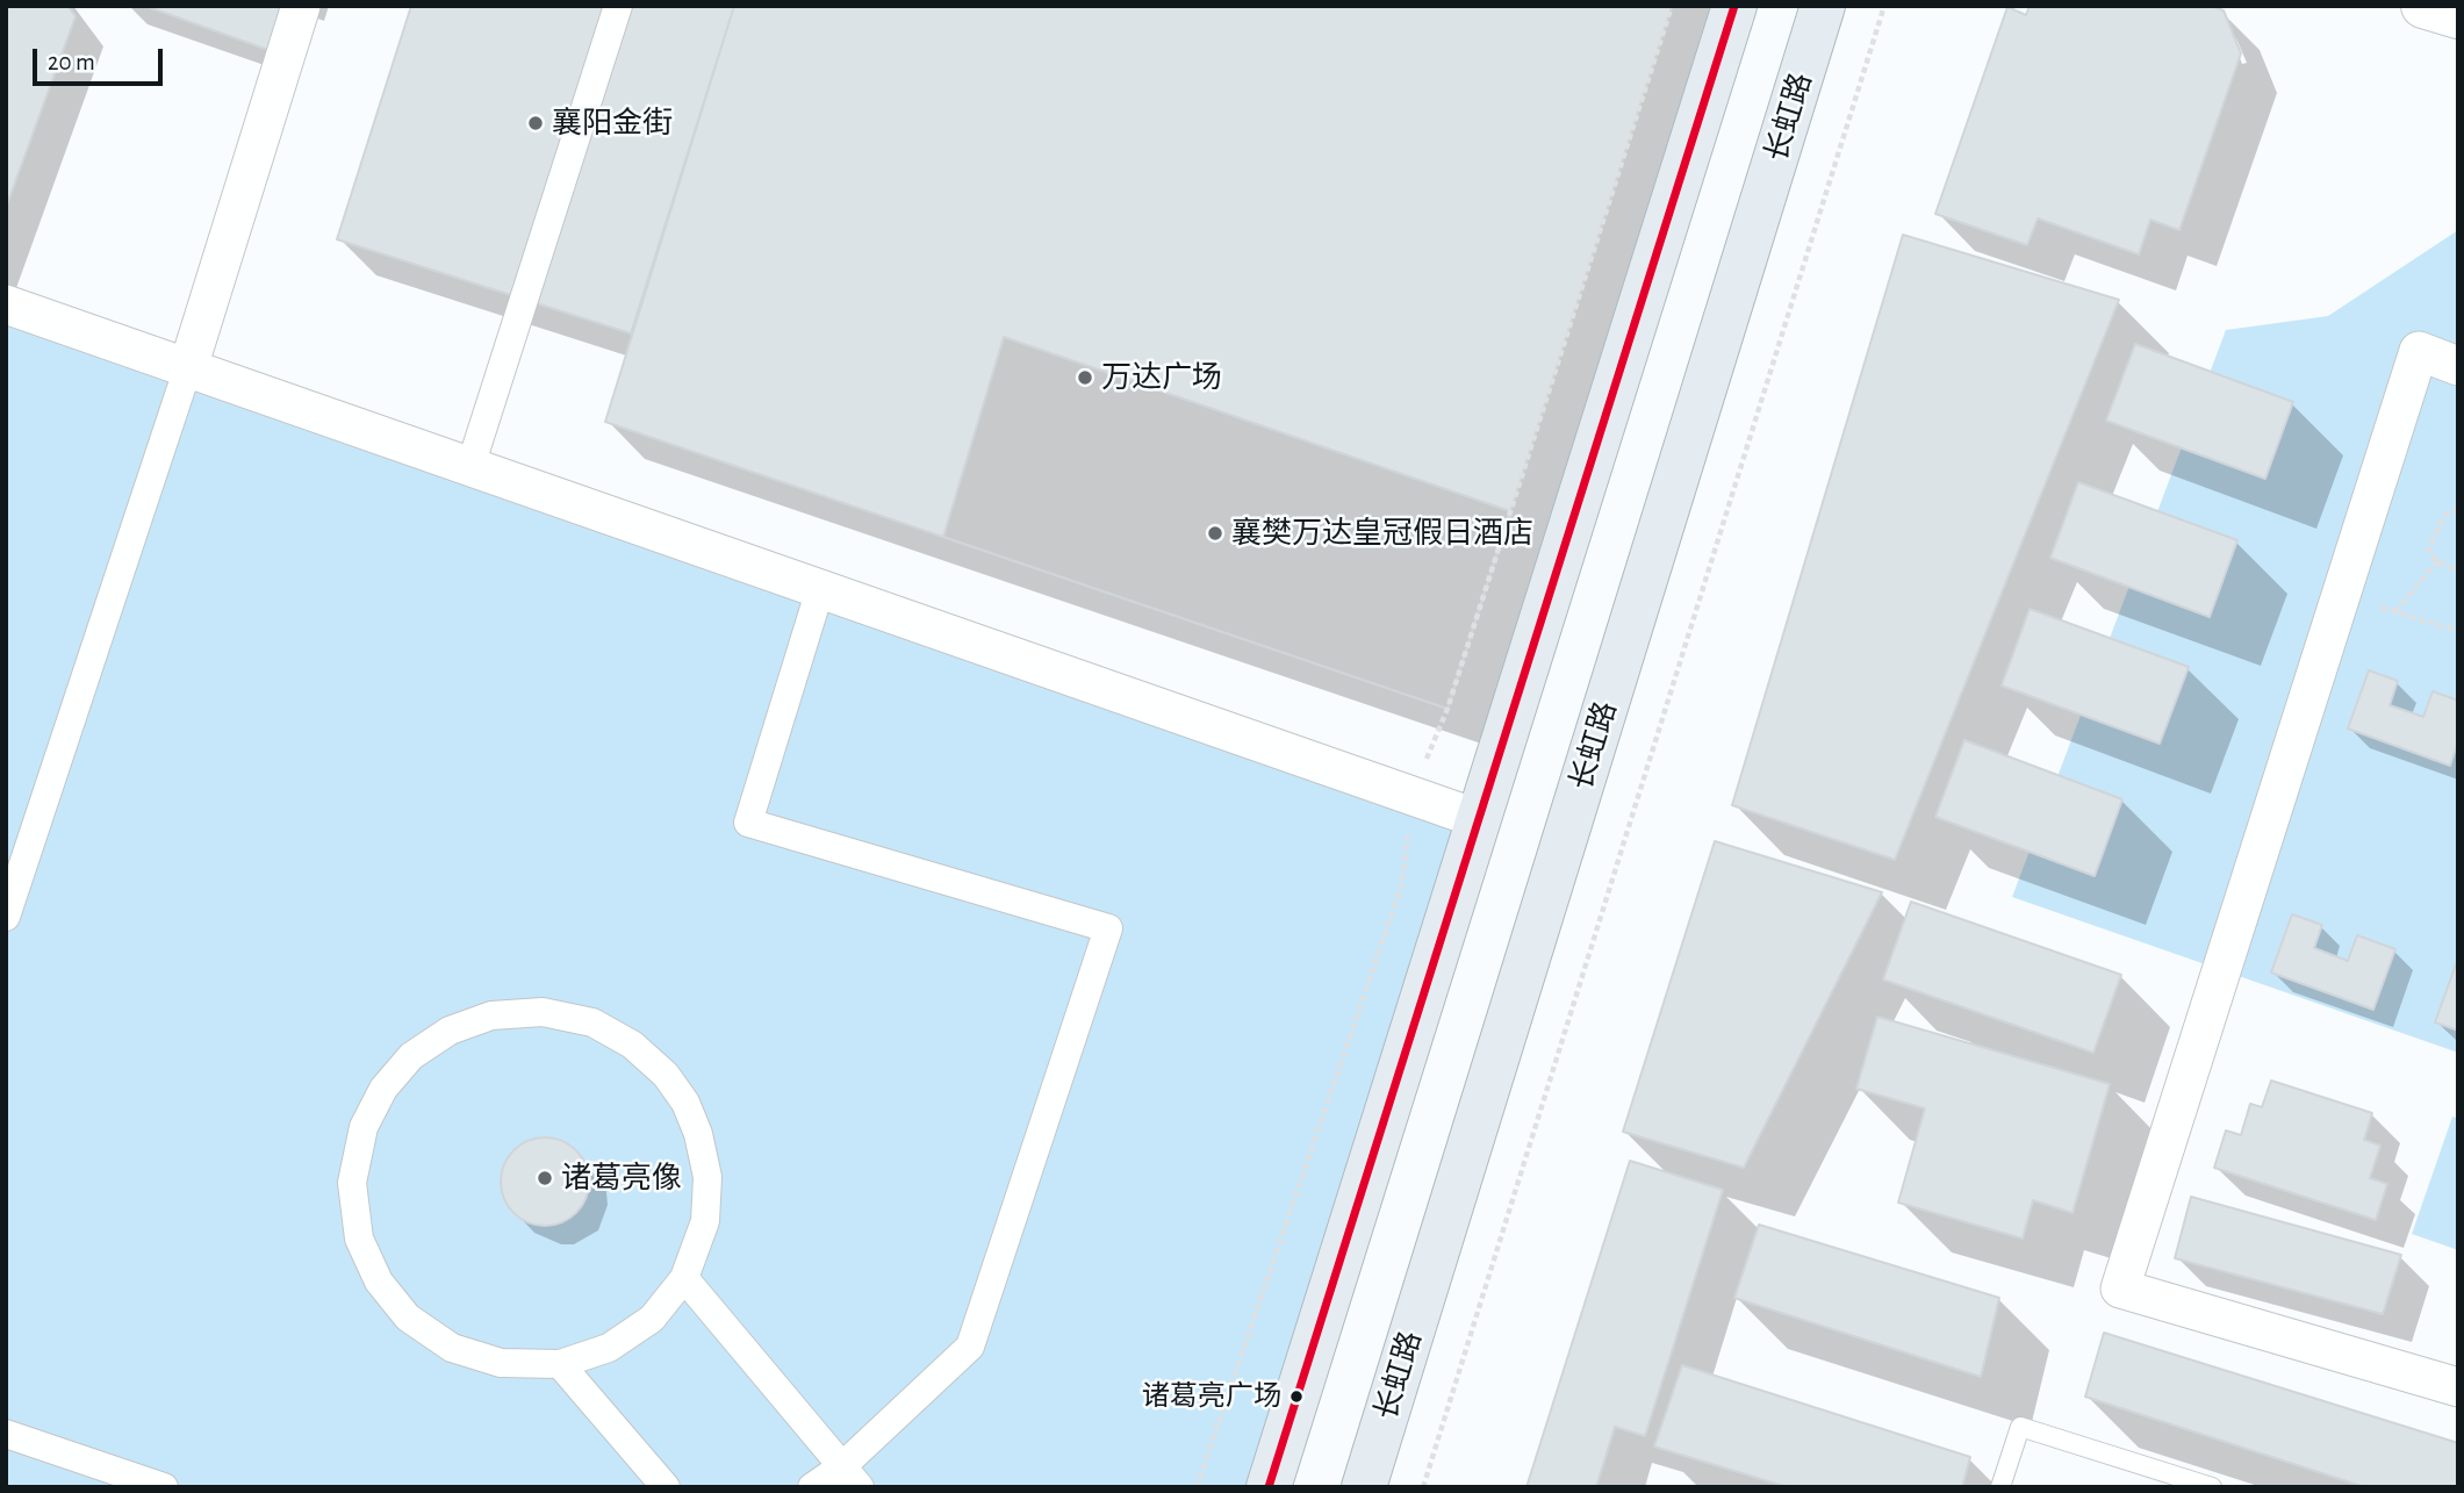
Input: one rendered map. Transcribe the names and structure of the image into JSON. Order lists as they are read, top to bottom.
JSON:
{
  "streets": {
    "highway": ["长虹路"]
  },
  "places": [
    "襄阳金街",
    "万达广场",
    "襄樊万达皇冠假日酒店",
    "诸葛亮像",
    "诸葛亮广场"
  ],
  "scale_bar": "20 m"
}
